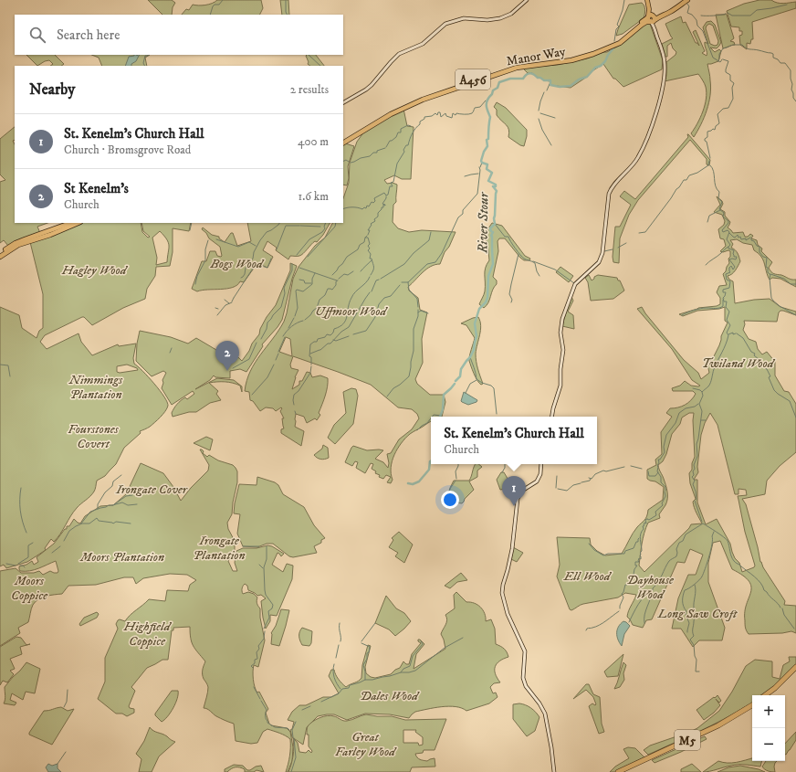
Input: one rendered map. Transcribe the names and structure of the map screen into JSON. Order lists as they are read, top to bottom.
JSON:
{
  "streets": {
    "highway": ["Manor Way", "A456", "M5"]
  },
  "water": ["River Stour"],
  "parks": [
    "Bogs Wood",
    "Hagley Wood",
    "Uffmoor Wood",
    "Twiland Wood",
    "Nimmings Plantation",
    "Fourstones Covert",
    "Irongate Cover",
    "Irongate Plantation",
    "Moors Plantation",
    "Ell Wood",
    "Dayhouse Wood",
    "Moors Coppice",
    "Long Saw Croft",
    "Highfield Coppice",
    "Dales Wood",
    "Great Farley Wood"
  ],
  "page": {
    "search": "Search here",
    "heading": ["Nearby", "2 results"],
    "list": [
      {
        "mark": "1",
        "name": "St. Kenelm's Church Hall",
        "note": "Church · Bromsgrove Road",
        "value": "400 m"
      },
      {
        "mark": "2",
        "name": "St Kenelm's",
        "note": "Church",
        "value": "1.6 km"
      }
    ],
    "pins": ["2", "1"],
    "popup": ["St. Kenelm's Church Hall", "Church"],
    "map_buttons": ["+", "−"]
  }
}
